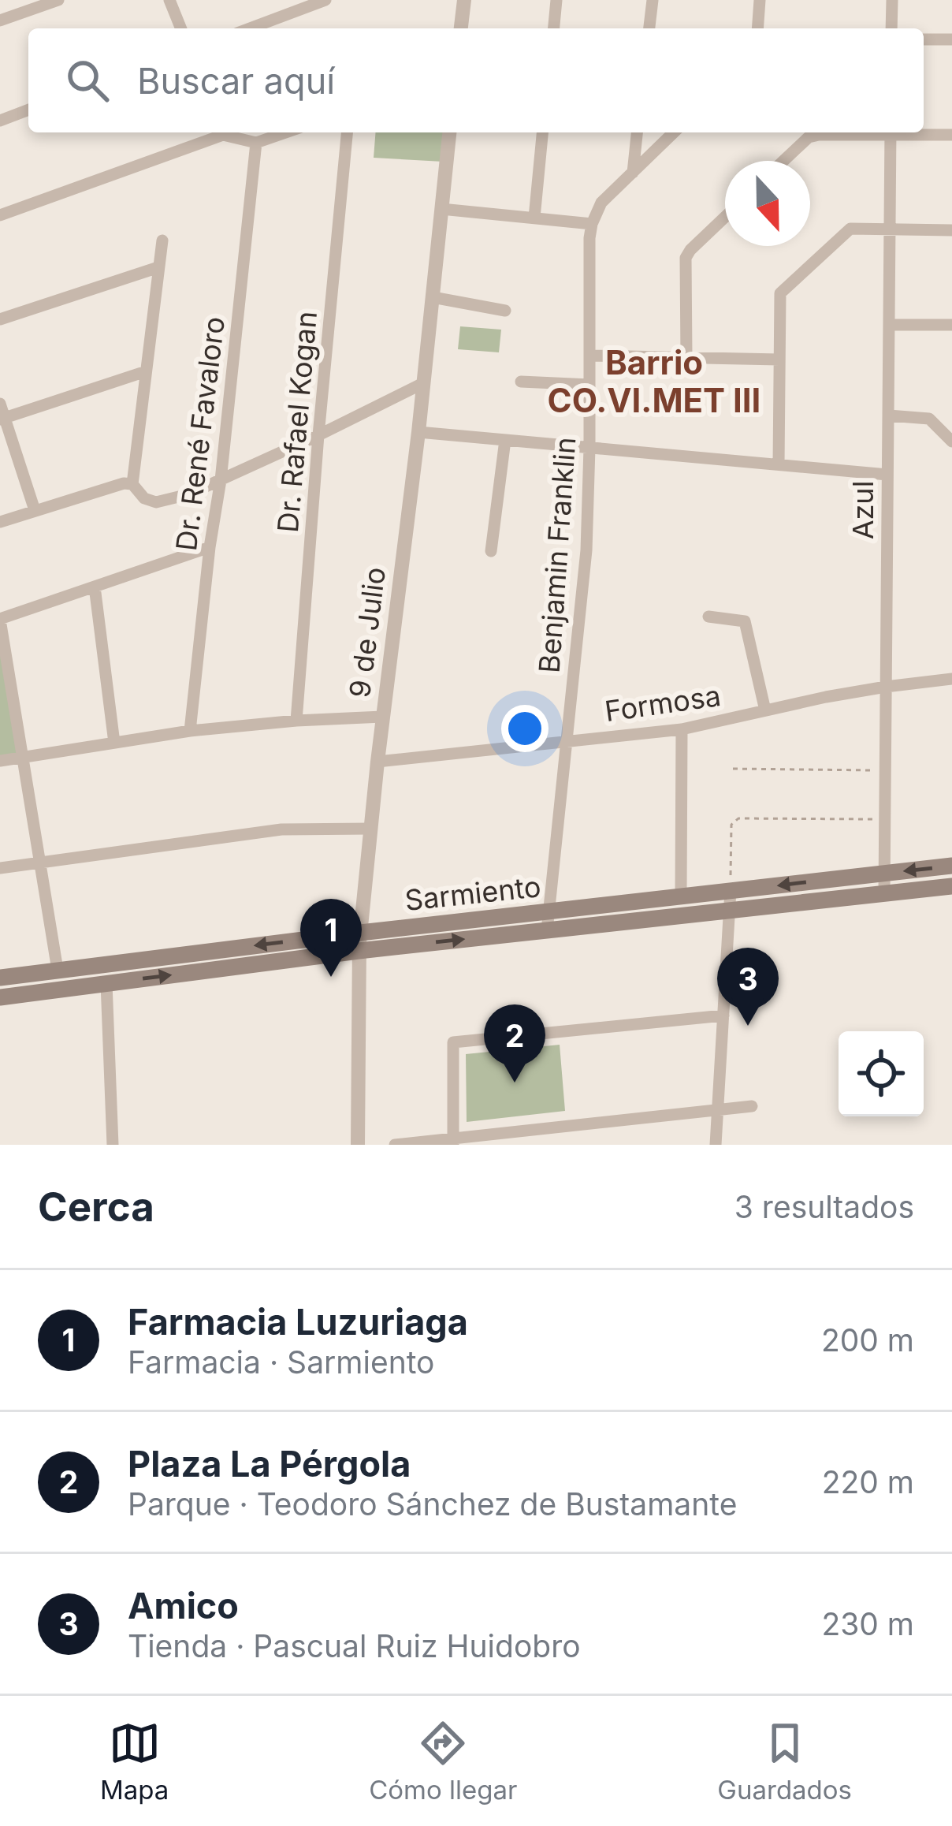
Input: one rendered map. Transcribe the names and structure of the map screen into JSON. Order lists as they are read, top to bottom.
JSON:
{
  "streets": {
    "main road": ["Sarmiento"],
    "street": [
      "Dr. Rafael Kogan",
      "Dr. René Favaloro",
      "Azul",
      "Benjamin Franklin",
      "9 de Julio",
      "Formosa"
    ]
  },
  "crossings": [
    ["Azul", "Formosa"],
    ["Azul", "Sarmiento"],
    ["Benjamin Franklin", "Formosa"],
    ["Benjamin Franklin", "Sarmiento"],
    ["9 de Julio", "Formosa"],
    ["9 de Julio", "Sarmiento"]
  ],
  "districts": ["Barrio CO.VI.MET III"],
  "north": "bottom",
  "page": {
    "search": "Buscar aquí",
    "pins": ["1", "3", "2"],
    "heading": ["Cerca", "3 resultados"],
    "list": [
      {
        "mark": "1",
        "name": "Farmacia Luzuriaga",
        "note": "Farmacia · Sarmiento",
        "value": "200 m"
      },
      {
        "mark": "2",
        "name": "Plaza La Pérgola",
        "note": "Parque · Teodoro Sánchez de Bustamante",
        "value": "220 m"
      },
      {
        "mark": "3",
        "name": "Amico",
        "note": "Tienda · Pascual Ruiz Huidobro",
        "value": "230 m"
      }
    ],
    "nav": ["Mapa", "Cómo llegar", "Guardados"]
  }
}
